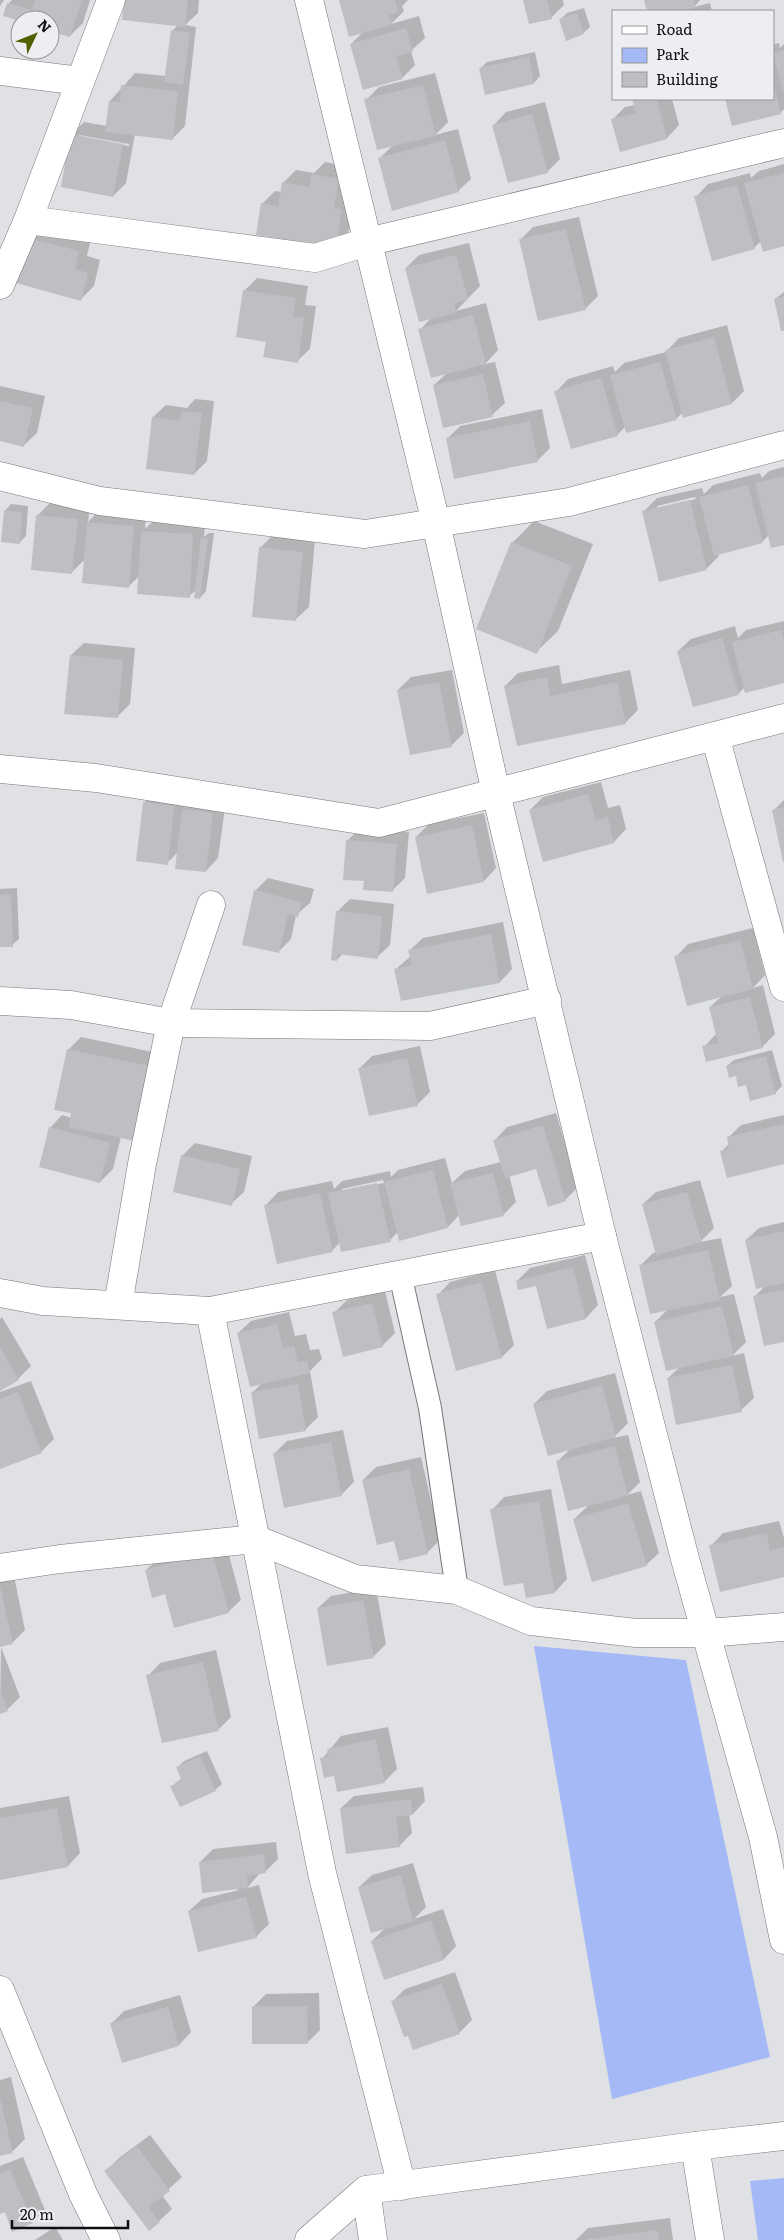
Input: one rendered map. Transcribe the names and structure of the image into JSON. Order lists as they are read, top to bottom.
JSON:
{
  "legend": ["Road", "Park", "Building"],
  "scale_bar": "20 m",
  "north": "top right"
}
